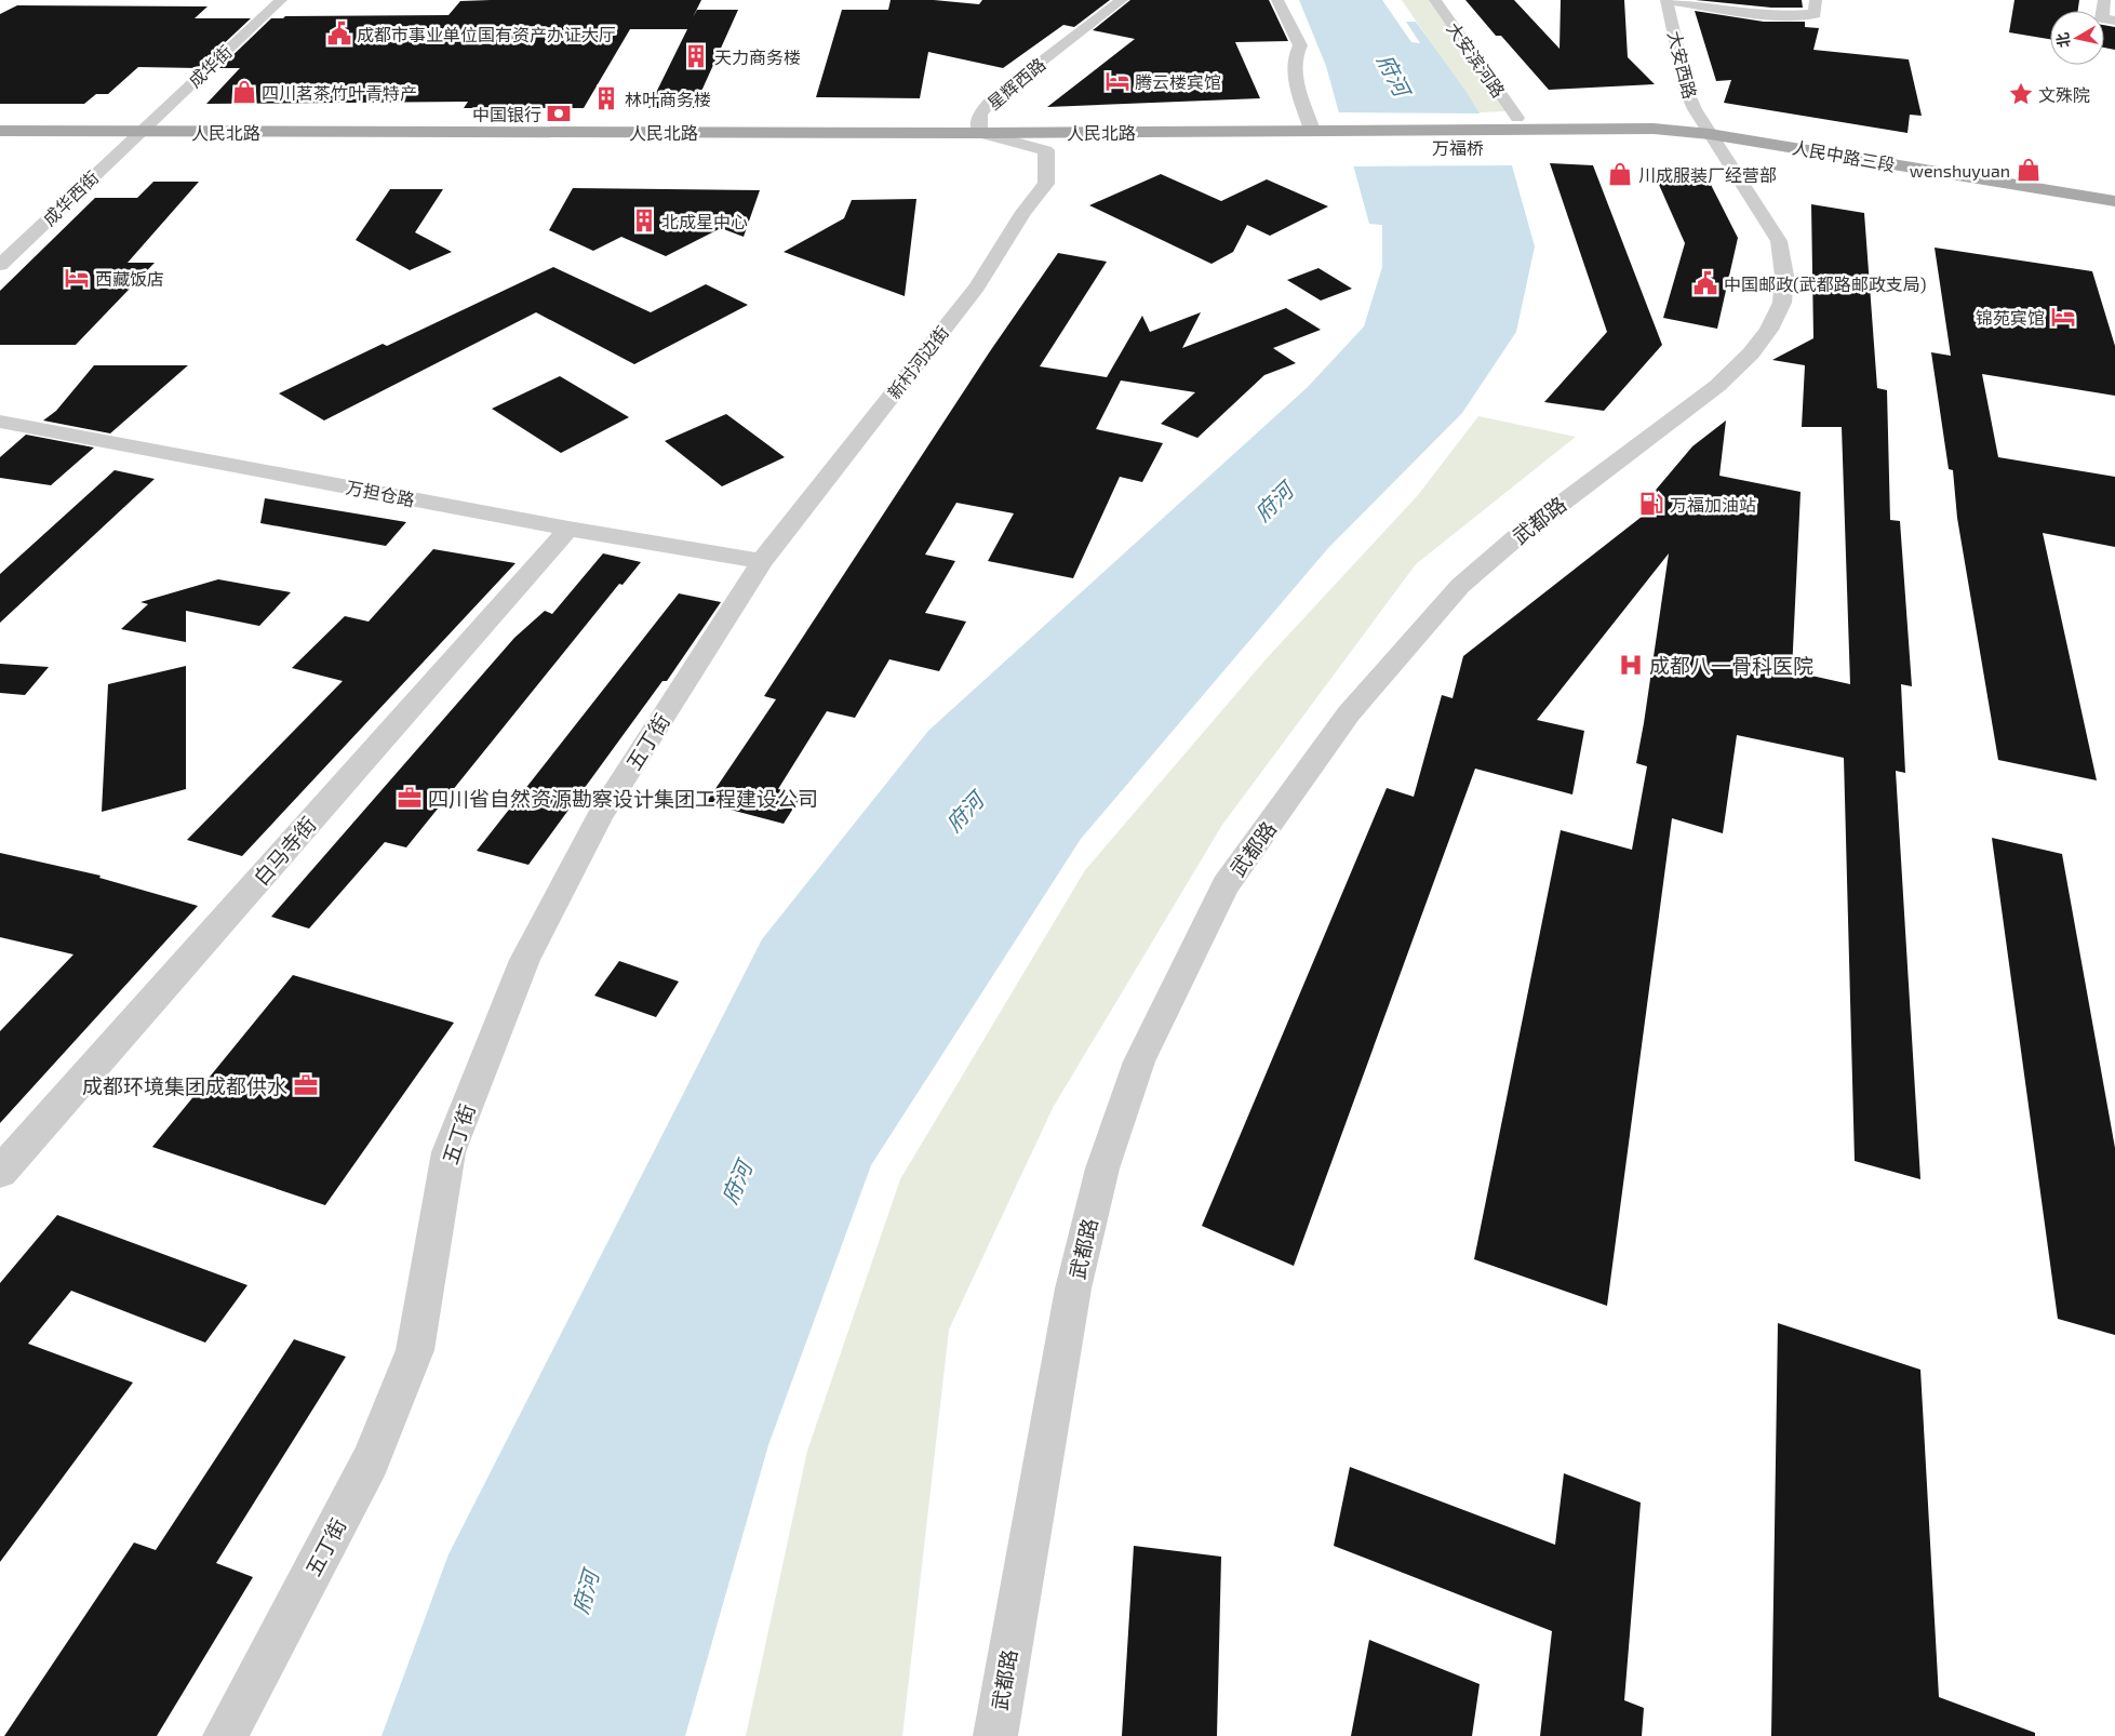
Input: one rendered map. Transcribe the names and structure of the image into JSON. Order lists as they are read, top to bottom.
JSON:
{
  "streets": {
    "main road": ["人民北路", "万福桥", "人民中路三段"],
    "street": [
      "大安滨河路",
      "大安西路",
      "成华街",
      "星辉西路",
      "成华西街",
      "新村河边街",
      "万担仓路",
      "武都路",
      "五丁街",
      "白马寺街"
    ]
  },
  "crossings": [
    ["大安西路", "人民中路三段"],
    ["大安西路", "武都路"],
    ["成华街", "人民北路"],
    ["成华街", "成华西街"],
    ["星辉西路", "人民北路"],
    ["星辉西路", "新村河边街"],
    ["人民北路", "万福桥"],
    ["人民北路", "成华西街"],
    ["人民北路", "新村河边街"],
    ["万福桥", "人民中路三段"],
    ["人民中路三段", "武都路"],
    ["新村河边街", "万担仓路"],
    ["新村河边街", "五丁街"],
    ["万担仓路", "五丁街"],
    ["万担仓路", "白马寺街"]
  ],
  "water": ["府河"],
  "places": {
    "public building": ["成都市事业单位国有资产办证大厅", "中国邮政(武都路邮政支局)"],
    "building": ["天力商务楼", "林叶商务楼", "北成星中心"],
    "hotel": ["腾云楼宾馆", "西藏饭店", "锦苑宾馆"],
    "shop": ["四川茗茶竹叶青特产", "wenshuyuan", "川成服装厂经营部"],
    "place": ["文殊院"],
    "bank": ["中国银行"],
    "fuel station": ["万福加油站"],
    "hospital": ["成都八一骨科医院"],
    "office": ["四川省自然资源勘察设计集团工程建设公司", "成都环境集团成都供水"]
  },
  "north": "left"
}
